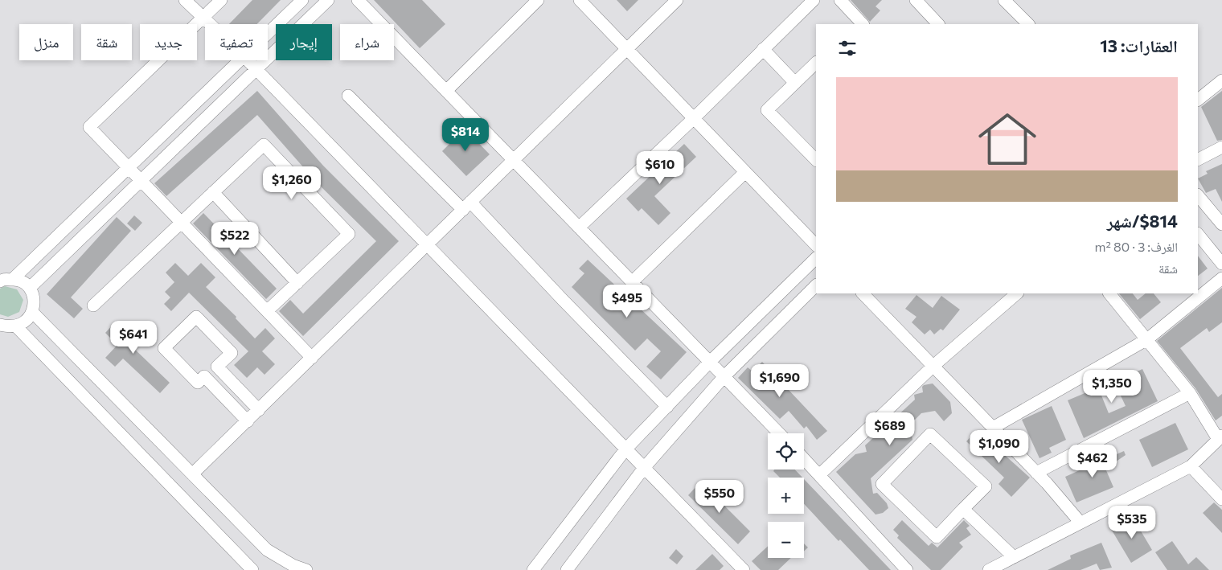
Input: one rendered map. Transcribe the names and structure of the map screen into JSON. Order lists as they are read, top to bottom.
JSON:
{
  "page": {
    "chip": [
      "شراء",
      "إيجار",
      "تصفية",
      "جديد",
      "شقة",
      "منزل"
    ],
    "heading": "العقارات: 13",
    "list": [
      {
        "name": "$814/شهر",
        "note": "الغرف: 3 · 80 m² · شقة"
      }
    ],
    "price": [
      "$814",
      "$610",
      "$1,260",
      "$522",
      "$495",
      "$641",
      "$1,690",
      "$1,350",
      "$689",
      "$1,090",
      "$462",
      "$550",
      "$535"
    ],
    "map_buttons": ["+", "−"]
  }
}
